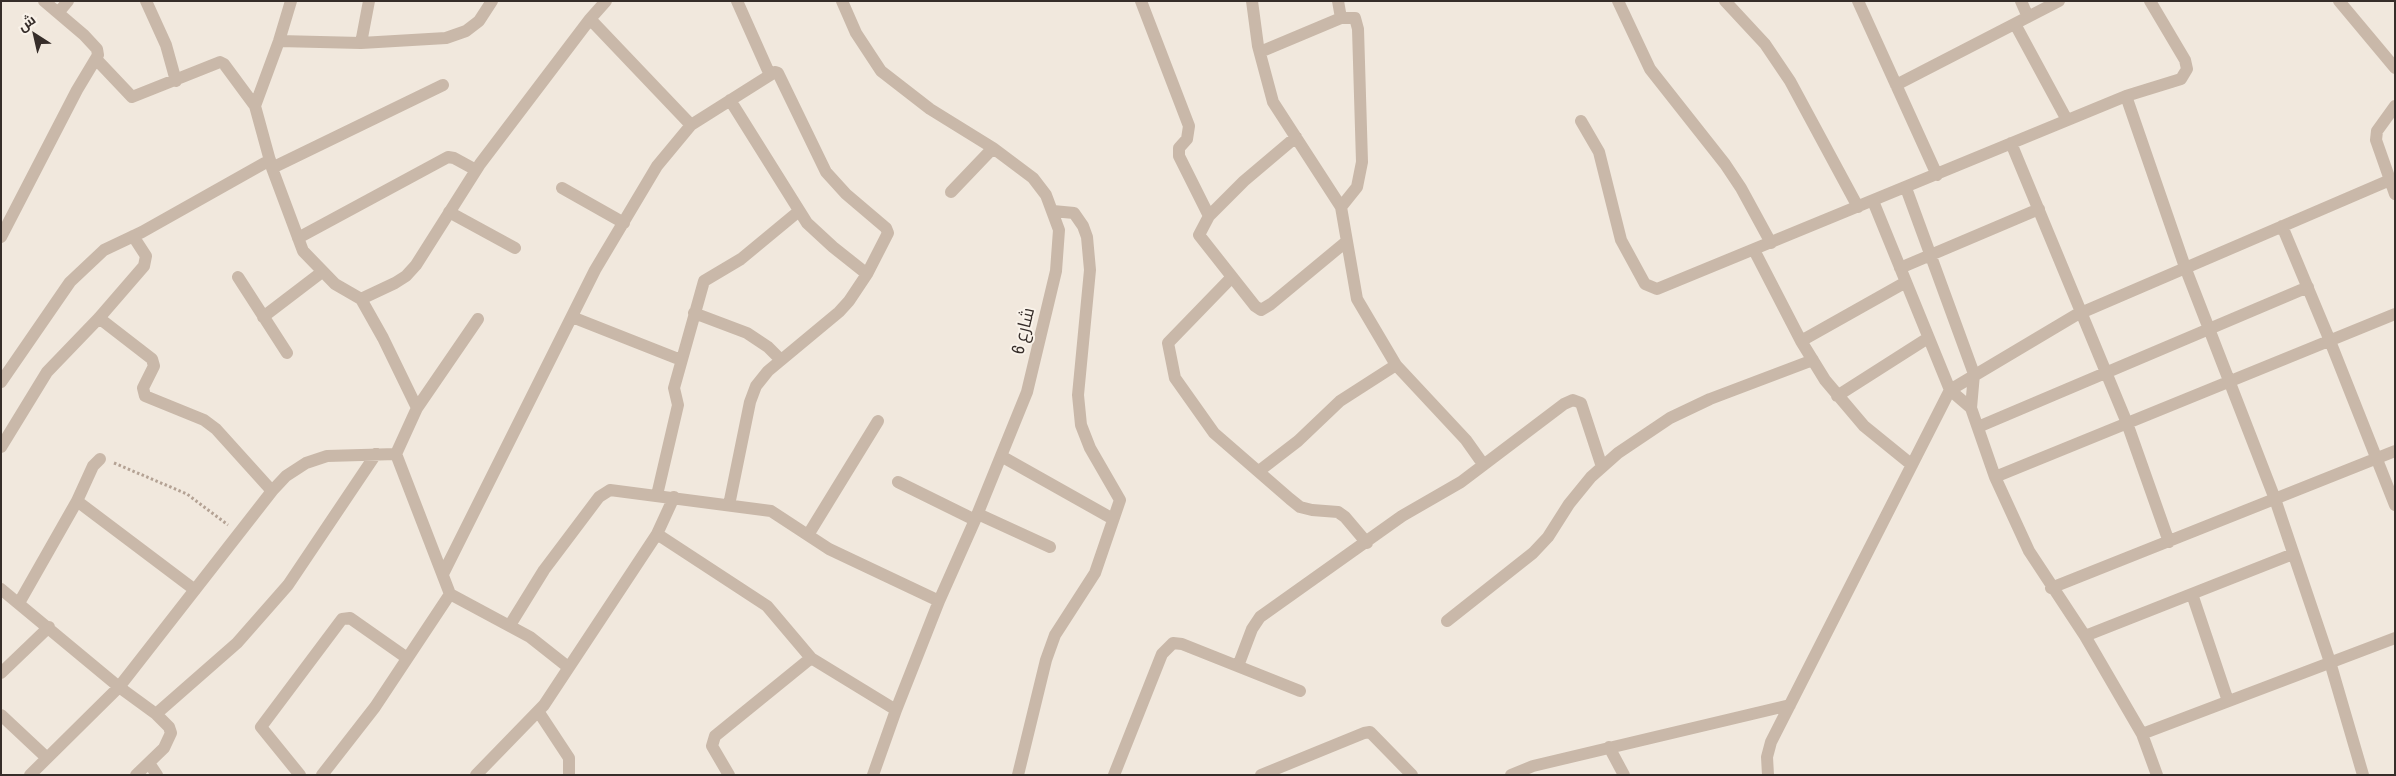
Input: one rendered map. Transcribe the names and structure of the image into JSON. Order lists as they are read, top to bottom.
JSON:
{
  "streets": {
    "street": ["شارع 6"]
  },
  "north": "top left"
}
